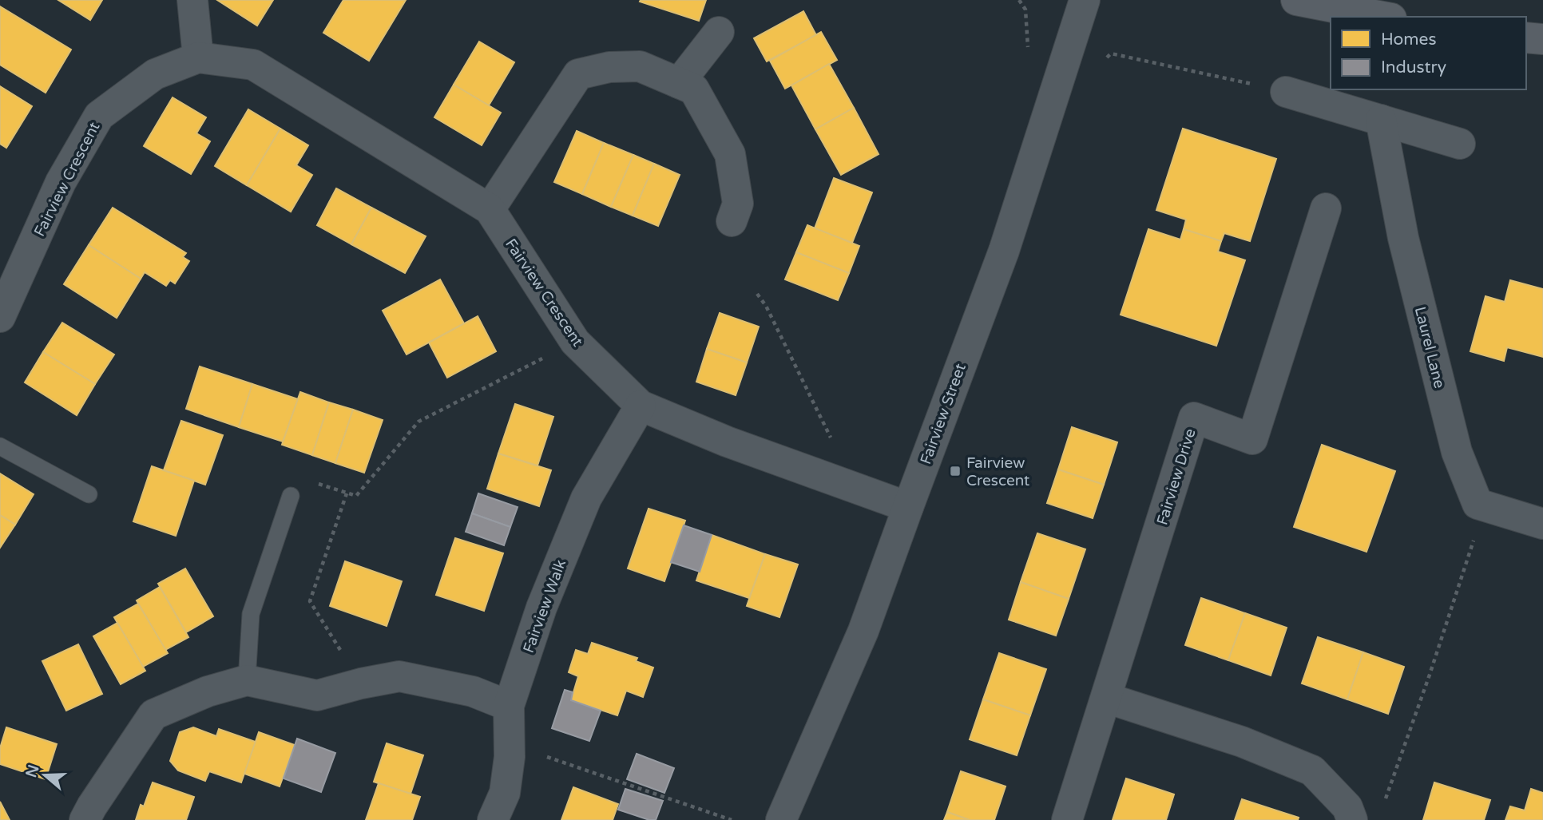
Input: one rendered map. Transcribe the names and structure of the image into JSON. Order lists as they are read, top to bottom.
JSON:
{
  "streets": {
    "street": [
      "Fairview Crescent",
      "Laurel Lane",
      "Fairview Street",
      "Fairview Drive",
      "Fairview Walk"
    ]
  },
  "crossings": [
    ["Fairview Crescent", "Fairview Street"],
    ["Fairview Crescent", "Fairview Walk"]
  ],
  "places": {
    "transit": ["Fairview Crescent"]
  },
  "legend": ["Homes", "Industry"],
  "north": "left"
}
